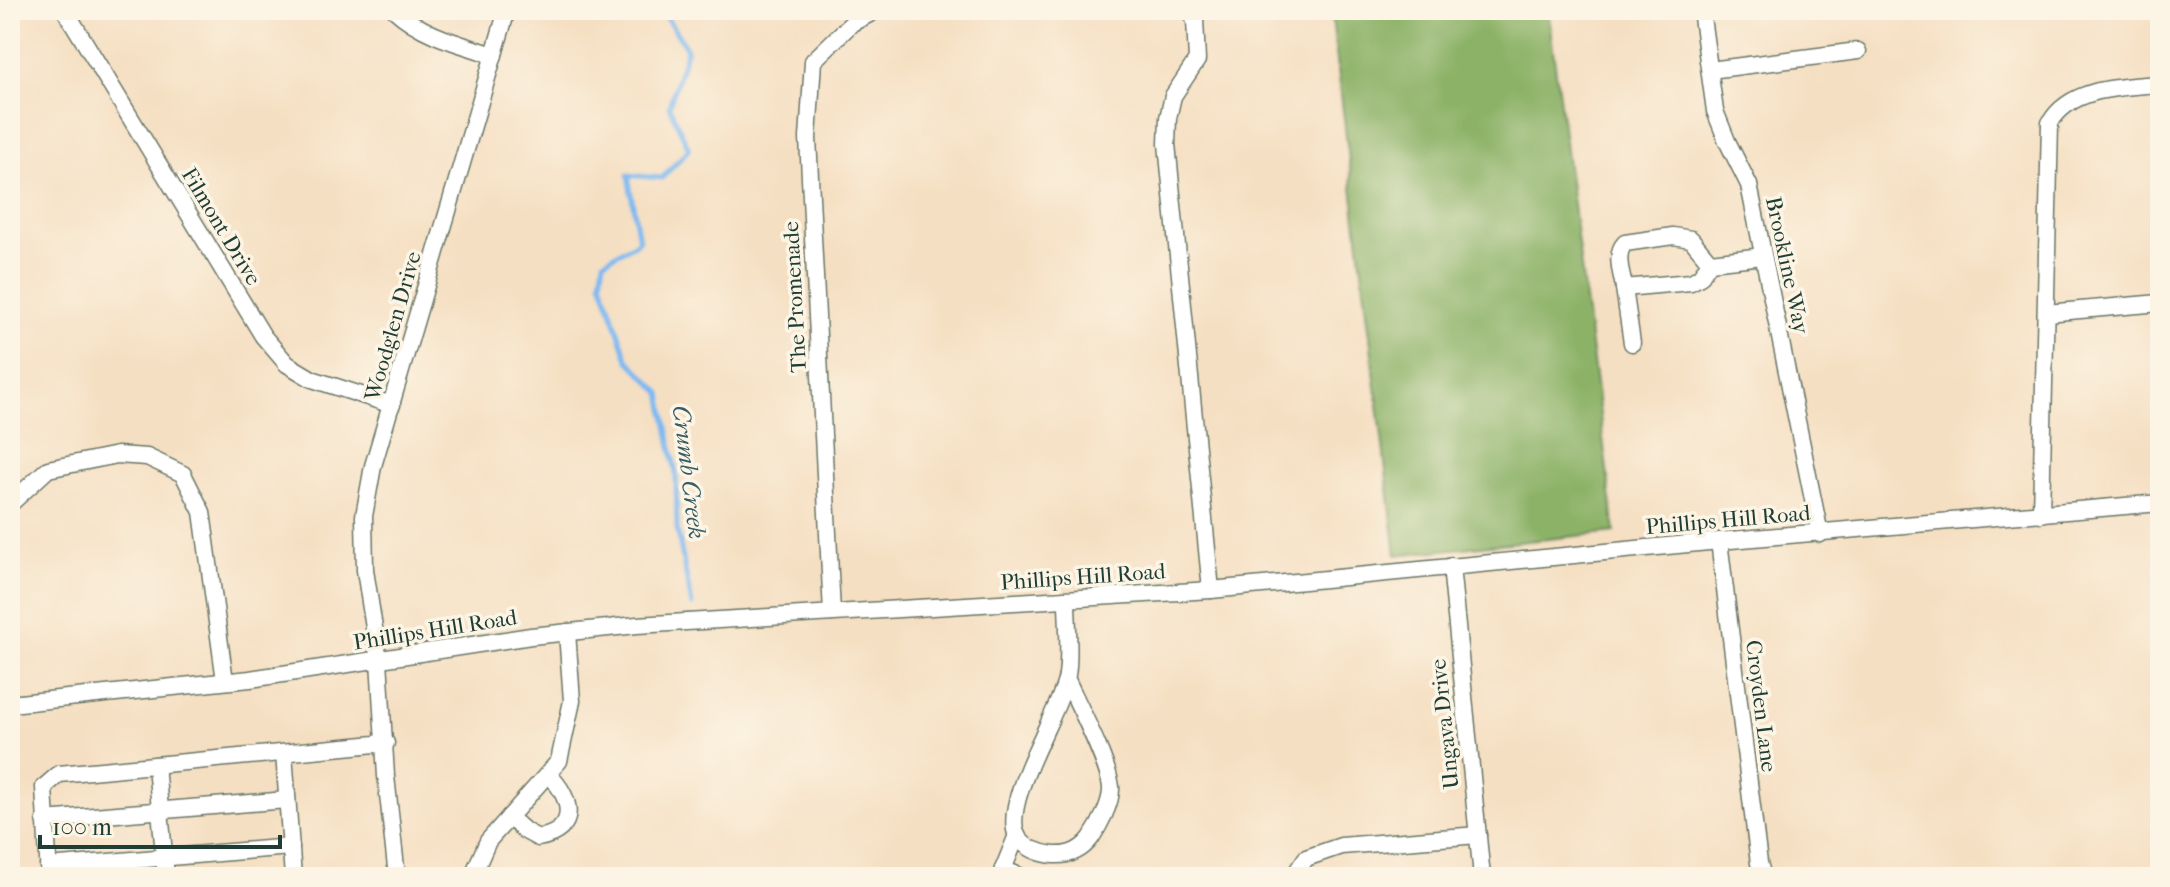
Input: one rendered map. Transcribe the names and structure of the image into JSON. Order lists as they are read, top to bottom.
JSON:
{
  "streets": {
    "street": [
      "Filmont Drive",
      "Brookline Way",
      "The Promenade",
      "Woodglen Drive",
      "Phillips Hill Road",
      "Croyden Lane",
      "Ungava Drive"
    ]
  },
  "crossings": [
    ["Filmont Drive", "Woodglen Drive"],
    ["Brookline Way", "Phillips Hill Road"],
    ["The Promenade", "Phillips Hill Road"],
    ["Woodglen Drive", "Phillips Hill Road"],
    ["Phillips Hill Road", "Croyden Lane"],
    ["Phillips Hill Road", "Ungava Drive"]
  ],
  "water": ["Crumb Creek"],
  "scale_bar": "100 m"
}
